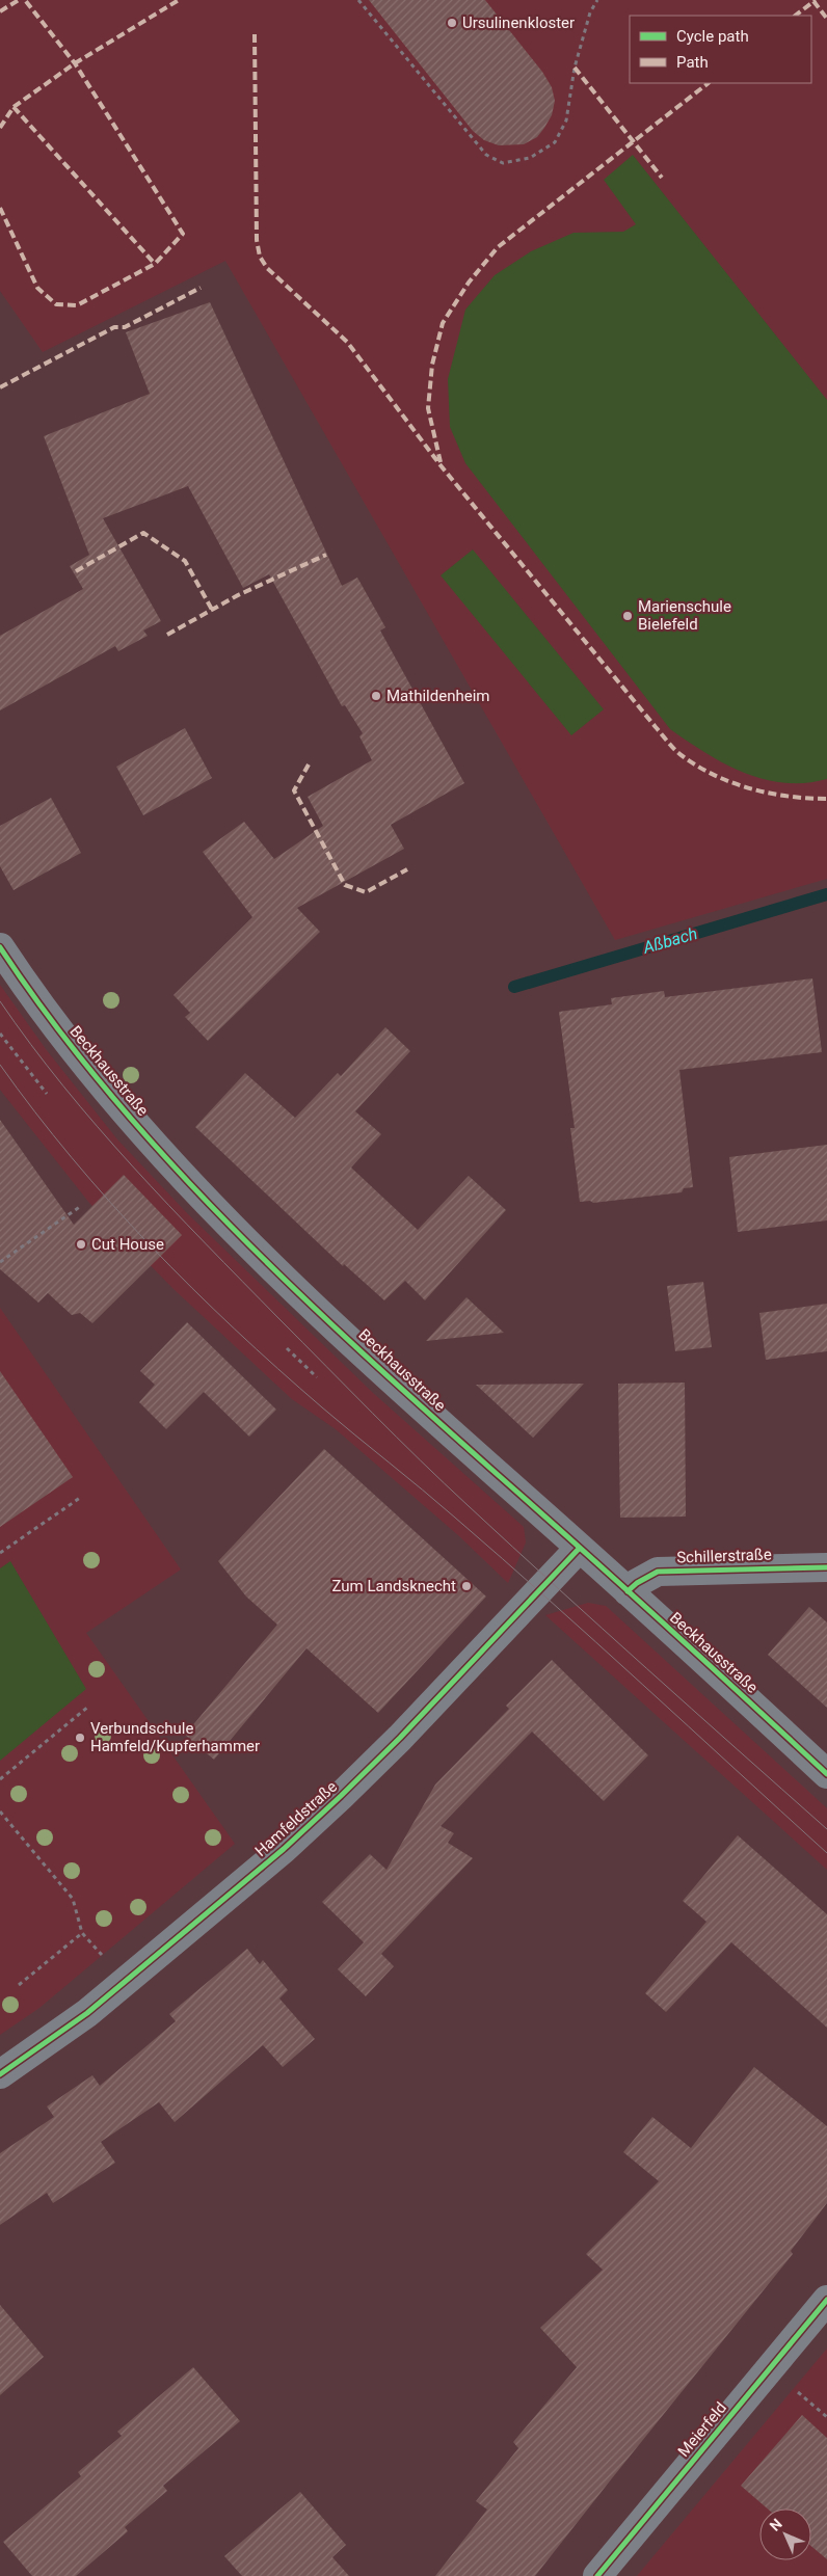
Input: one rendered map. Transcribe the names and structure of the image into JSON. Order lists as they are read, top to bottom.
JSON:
{
  "streets": {
    "street": [
      "Beckhausstraße",
      "Schillerstraße",
      "Hamfeldstraße",
      "Meierfeld"
    ]
  },
  "crossings": [
    ["Beckhausstraße", "Schillerstraße"],
    ["Beckhausstraße", "Hamfeldstraße"]
  ],
  "water": ["Aßbach"],
  "places": [
    "Ursulinenkloster",
    "Marienschule Bielefeld",
    "Mathildenheim",
    "Cut House",
    "Zum Landsknecht",
    "Verbundschule Hamfeld/Kupferhammer"
  ],
  "legend": ["Cycle path", "Path"],
  "north": "top left"
}
